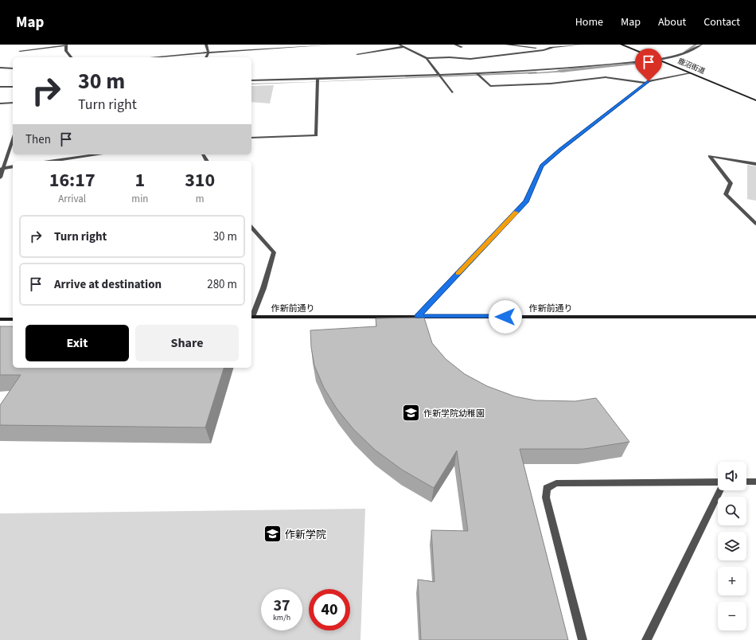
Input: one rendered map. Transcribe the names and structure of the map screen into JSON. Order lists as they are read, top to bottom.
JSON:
{
  "streets": {
    "street": ["鹿沼街道", "作新前通り"]
  },
  "places": {
    "school or university": ["作新学院幼稚園", "作新学院"]
  },
  "page": {
    "header": "Map",
    "nav": [
      "Home",
      "Map",
      "About",
      "Contact"
    ],
    "turn": ["30 m", "Turn right"],
    "then": "Then",
    "eta": [
      "16:17",
      "Arrival",
      "1",
      "min",
      "310",
      "m"
    ],
    "list": [
      {
        "name": "Turn right",
        "value": "30 m"
      },
      {
        "name": "Arrive at destination",
        "value": "280 m"
      }
    ],
    "buttons": ["Exit", "Share"],
    "map_buttons": ["+", "−"],
    "speed": "37 km/h",
    "limit": "40"
  }
}
